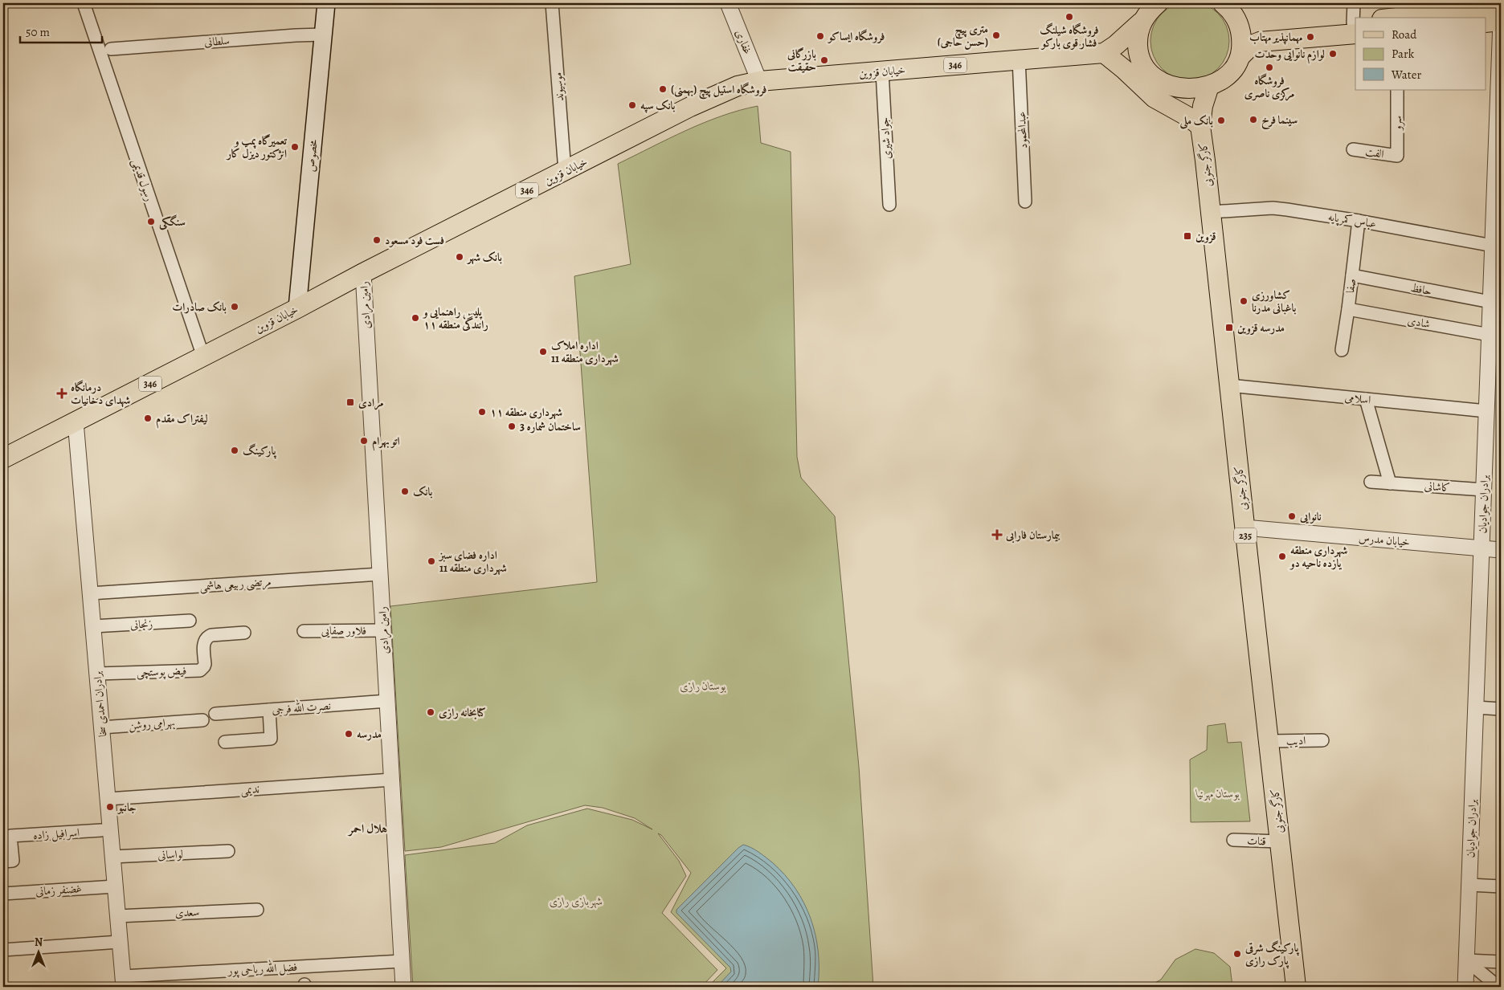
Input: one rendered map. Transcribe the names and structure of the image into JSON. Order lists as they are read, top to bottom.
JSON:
{
  "streets": {
    "main road": [
      "346",
      "خیابان قزوین",
      "مخصوص",
      "کارگر جنوبی",
      "235"
    ],
    "street": [
      "سلطانی",
      "غفاری",
      "موسیوند",
      "سرو",
      "عبدالمحمود",
      "جواد شیری",
      "الفت",
      "رسول قدیمی",
      "عباس کمرپایه",
      "صفا",
      "حافظ",
      "رامین مرادی",
      "شادی",
      "اسلامی",
      "کاشانی",
      "برادران جوادیان",
      "خیابان مدرس",
      "مرتضی ربیعی هاشمی",
      "زنجانی",
      "فلاور صفایی",
      "فیض پوستچی",
      "برادران احمدی سخا",
      "نصرت الله فرجی",
      "بهرامی روشن",
      "ادیب",
      "ندیمی",
      "اسرافیل زاده",
      "قنات",
      "لواسانی",
      "غضنفر زمانی",
      "سعدی",
      "فضل الله ریاحی پور"
    ]
  },
  "crossings": [
    ["سلطانی", "مخصوص"],
    ["غفاری", "خیابان قزوین"],
    ["خیابان قزوین", "موسیوند"],
    ["خیابان قزوین", "عبدالمحمود"],
    ["خیابان قزوین", "جواد شیری"],
    ["خیابان قزوین", "مخصوص"],
    ["خیابان قزوین", "رسول قدیمی"],
    ["خیابان قزوین", "رامین مرادی"],
    ["خیابان قزوین", "برادران احمدی سخا"],
    ["سرو", "الفت"],
    ["کارگر جنوبی", "عباس کمرپایه"],
    ["کارگر جنوبی", "اسلامی"],
    ["کارگر جنوبی", "خیابان مدرس"],
    ["کارگر جنوبی", "ادیب"],
    ["کارگر جنوبی", "قنات"],
    ["عباس کمرپایه", "صفا"],
    ["عباس کمرپایه", "برادران جوادیان"],
    ["صفا", "حافظ"],
    ["صفا", "شادی"],
    ["حافظ", "برادران جوادیان"],
    ["رامین مرادی", "مرتضی ربیعی هاشمی"],
    ["رامین مرادی", "فلاور صفایی"],
    ["رامین مرادی", "نصرت الله فرجی"],
    ["رامین مرادی", "ندیمی"],
    ["رامین مرادی", "فضل الله ریاحی پور"],
    ["شادی", "برادران جوادیان"],
    ["اسلامی", "برادران جوادیان"],
    ["کاشانی", "برادران جوادیان"],
    ["برادران جوادیان", "خیابان مدرس"],
    ["مرتضی ربیعی هاشمی", "برادران احمدی سخا"],
    ["زنجانی", "برادران احمدی سخا"],
    ["فیض پوستچی", "برادران احمدی سخا"],
    ["برادران احمدی سخا", "بهرامی روشن"],
    ["برادران احمدی سخا", "ندیمی"],
    ["برادران احمدی سخا", "لواسانی"],
    ["برادران احمدی سخا", "غضنفر زمانی"],
    ["برادران احمدی سخا", "سعدی"],
    ["برادران احمدی سخا", "فضل الله ریاحی پور"]
  ],
  "districts": ["هلال احمر"],
  "parks": ["بوستان رازی", "بوستان مهرنیا", "شهربازی رازی"],
  "places": {
    "other": [
      "فروشگاه شیلنگ فشار قوی بارکو",
      "متری پیچ (حسن حاجی)",
      "فروشگاه ایساکو",
      "مهمانپذیر مهتاب",
      "لوازم نانوایی وحدت",
      "بازرگانی حقیقت",
      "فروشگاه مرکزی ناصری",
      "فروشگاه استیل پیچ (بهمنی)",
      "بانک سپه",
      "سینما فرخ",
      "بانک ملی",
      "تعمیرگاه پمپ و انژکتور دیزل کار",
      "سنگکی",
      "فست فود مسعود",
      "بانک شهر",
      "کشاورزی باغبانی مدرنا",
      "بانک صادرات",
      "پلیس راهنمایی و رانندگی منطقه ۱۱",
      "اداره املاک شهرداری منطقه 11",
      "شهرداری منطقه ۱۱",
      "لیفتراک مقدم",
      "ساختمان شماره 3",
      "اتو بهرام",
      "پارکینگ",
      "بانک",
      "نانوایی",
      "شهرداری منطقه یازده ناحیه دو",
      "اداره فضای سبز شهرداری منطقه 11",
      "کتابخانه رازی",
      "مدرسه",
      "جانبو",
      "پارکینگ شرقی پارک رازی"
    ],
    "transit": ["قزوین", "مدرسه قزوین", "مرادی"],
    "health": ["درمانگاه شهدای دخانیات", "بیمارستان فارابی"]
  },
  "legend": ["Road", "Park", "Water"],
  "scale_bar": "50 m",
  "north": "top"
}
